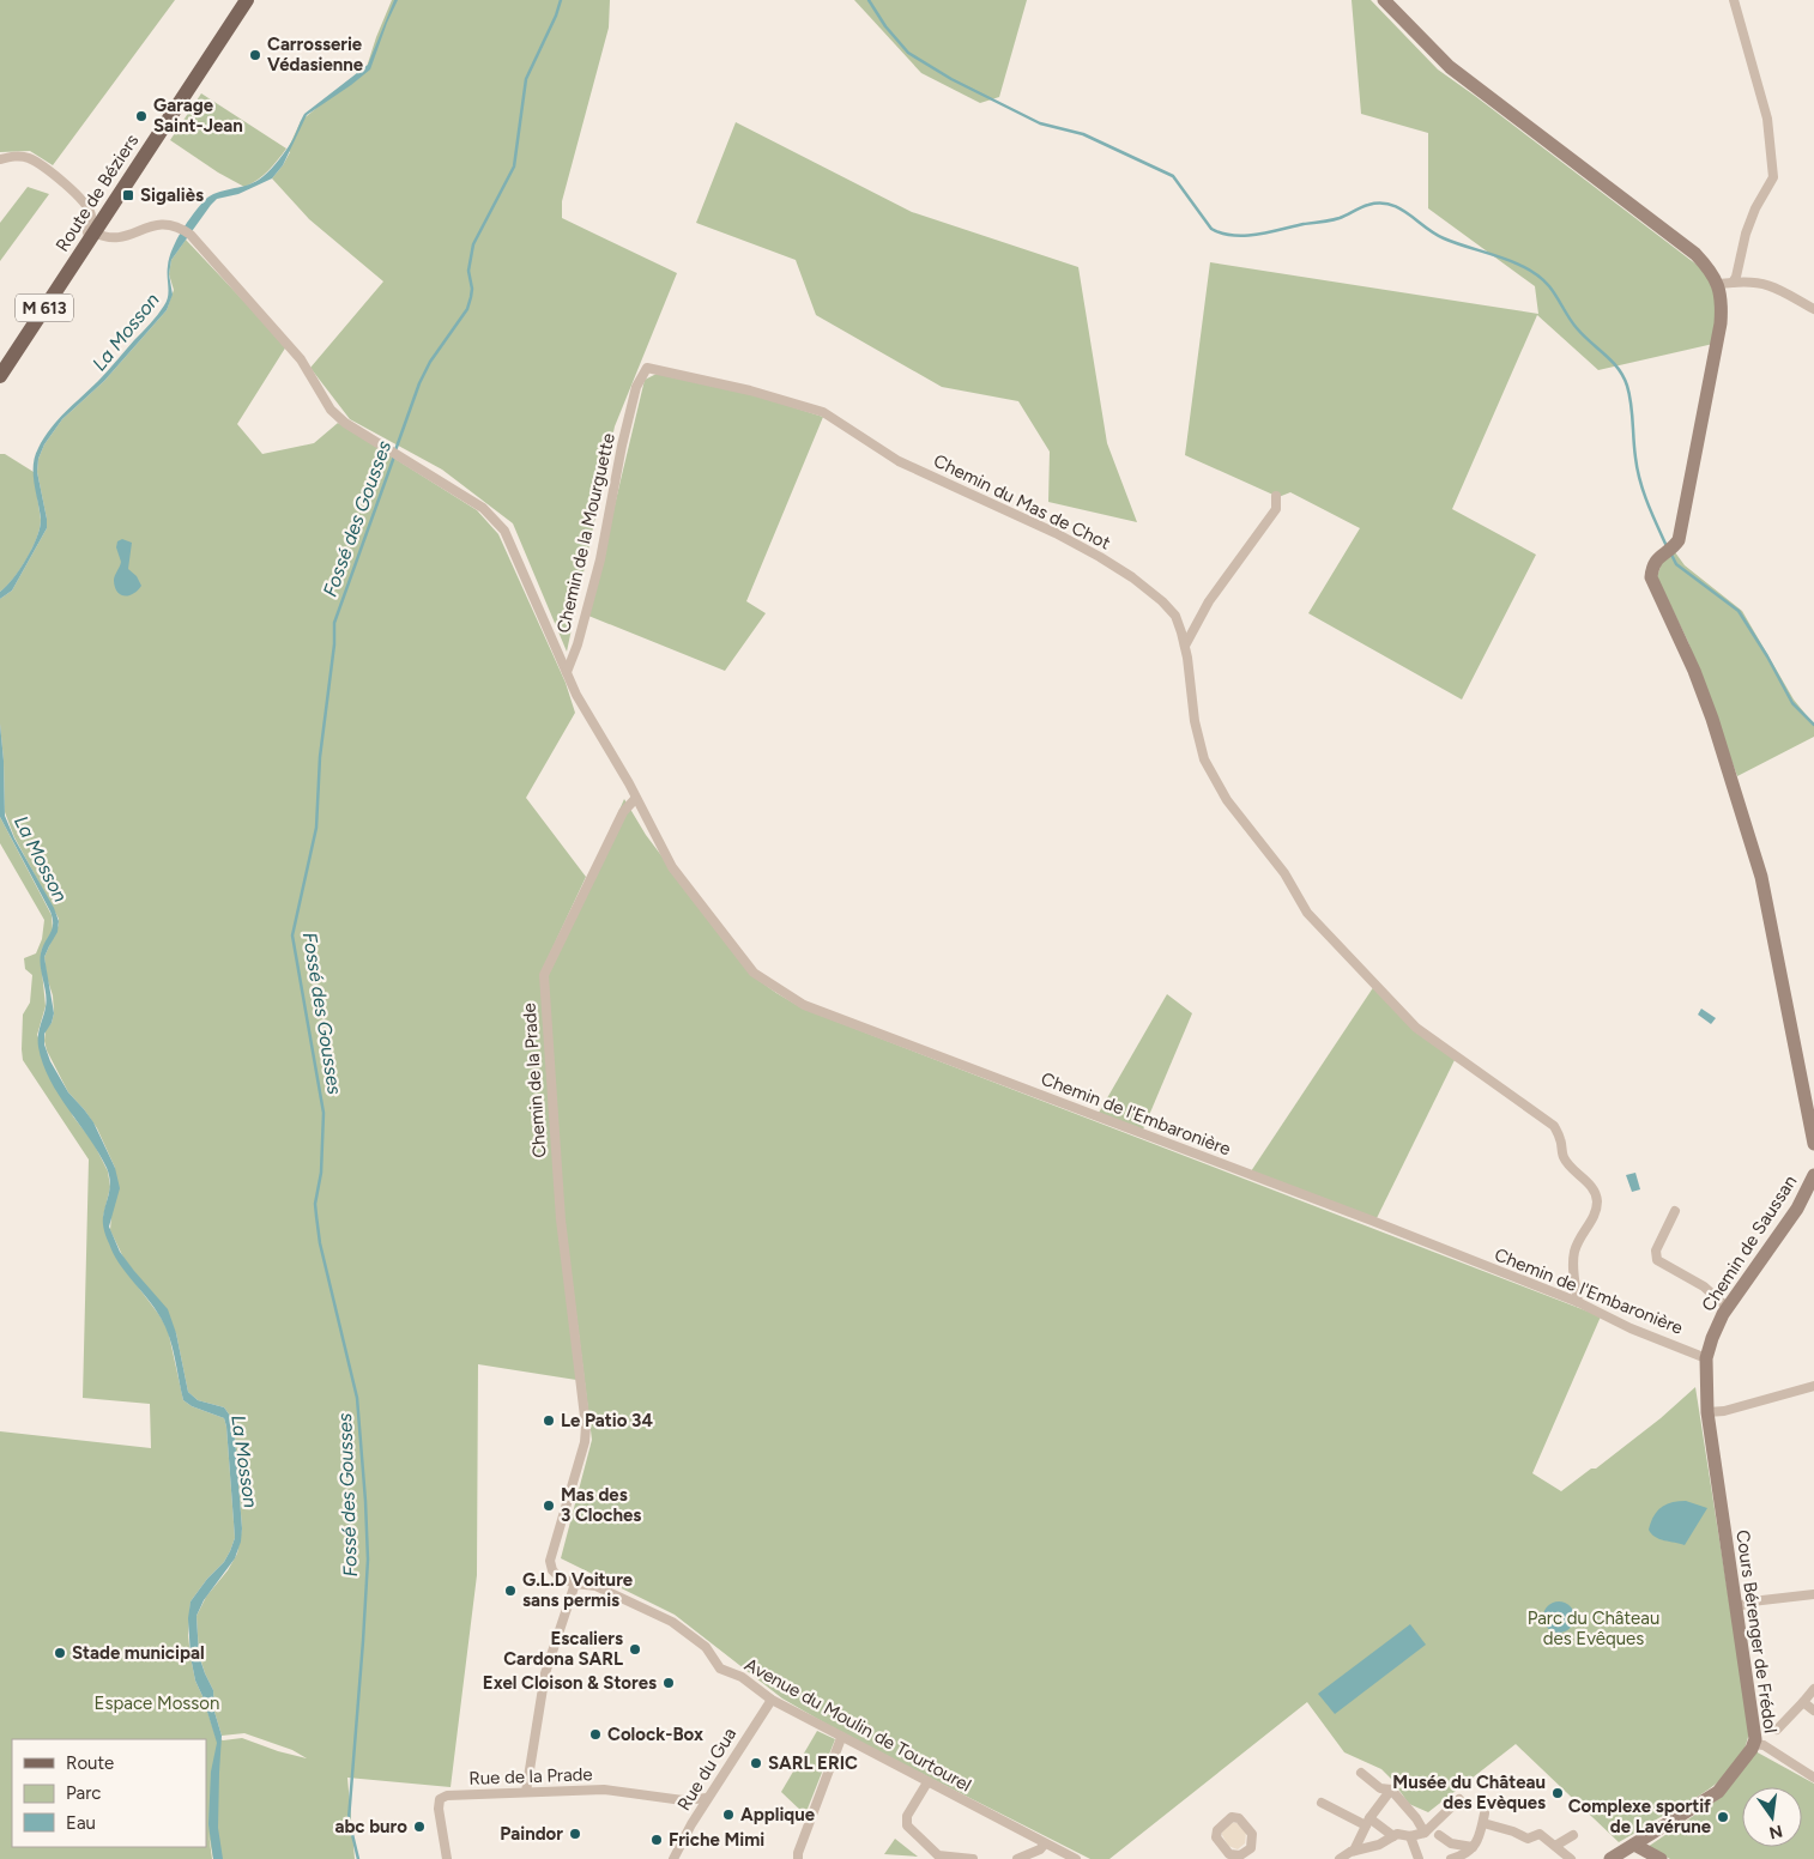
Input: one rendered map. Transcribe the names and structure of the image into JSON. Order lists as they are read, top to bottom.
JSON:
{
  "streets": {
    "main road": ["Route de Béziers", "M 613"],
    "street": [
      "Chemin du Mas de Chot",
      "Chemin de la Mourguette",
      "Chemin de la Prade",
      "Chemin de l'Embaronière",
      "Chemin de Saussan",
      "Cours Bérenger de Frédol",
      "Avenue du Moulin de Tourtourel",
      "Rue du Gua",
      "Rue de la Prade"
    ]
  },
  "crossings": [
    ["Chemin du Mas de Chot", "Chemin de la Mourguette"],
    ["Chemin du Mas de Chot", "Chemin de l'Embaronière"],
    ["Chemin de la Prade", "Chemin de l'Embaronière"],
    ["Chemin de la Prade", "Avenue du Moulin de Tourtourel"],
    ["Chemin de l'Embaronière", "Chemin de Saussan"],
    ["Chemin de l'Embaronière", "Cours Bérenger de Frédol"],
    ["Chemin de Saussan", "Cours Bérenger de Frédol"],
    ["Avenue du Moulin de Tourtourel", "Rue du Gua"],
    ["Rue du Gua", "Rue de la Prade"]
  ],
  "water": ["La Mosson", "Fossé des Gousses"],
  "parks": ["Parc du Château des Evêques", "Espace Mosson"],
  "places": {
    "other": [
      "Carrosserie Védasienne",
      "Garage Saint-Jean",
      "Le Patio 34",
      "Mas des 3 Cloches",
      "G.L.D Voiture sans permis",
      "Escaliers Cardona SARL",
      "Stade municipal",
      "Exel Cloison & Stores",
      "Colock-Box",
      "SARL ERIC",
      "Musée du Château des Evèques",
      "Applique",
      "Complexe sportif de Lavérune",
      "abc buro",
      "Paindor",
      "Friche Mimi"
    ],
    "transit": ["Sigaliès"]
  },
  "legend": ["Route", "Parc", "Eau"],
  "north": "bottom"
}
